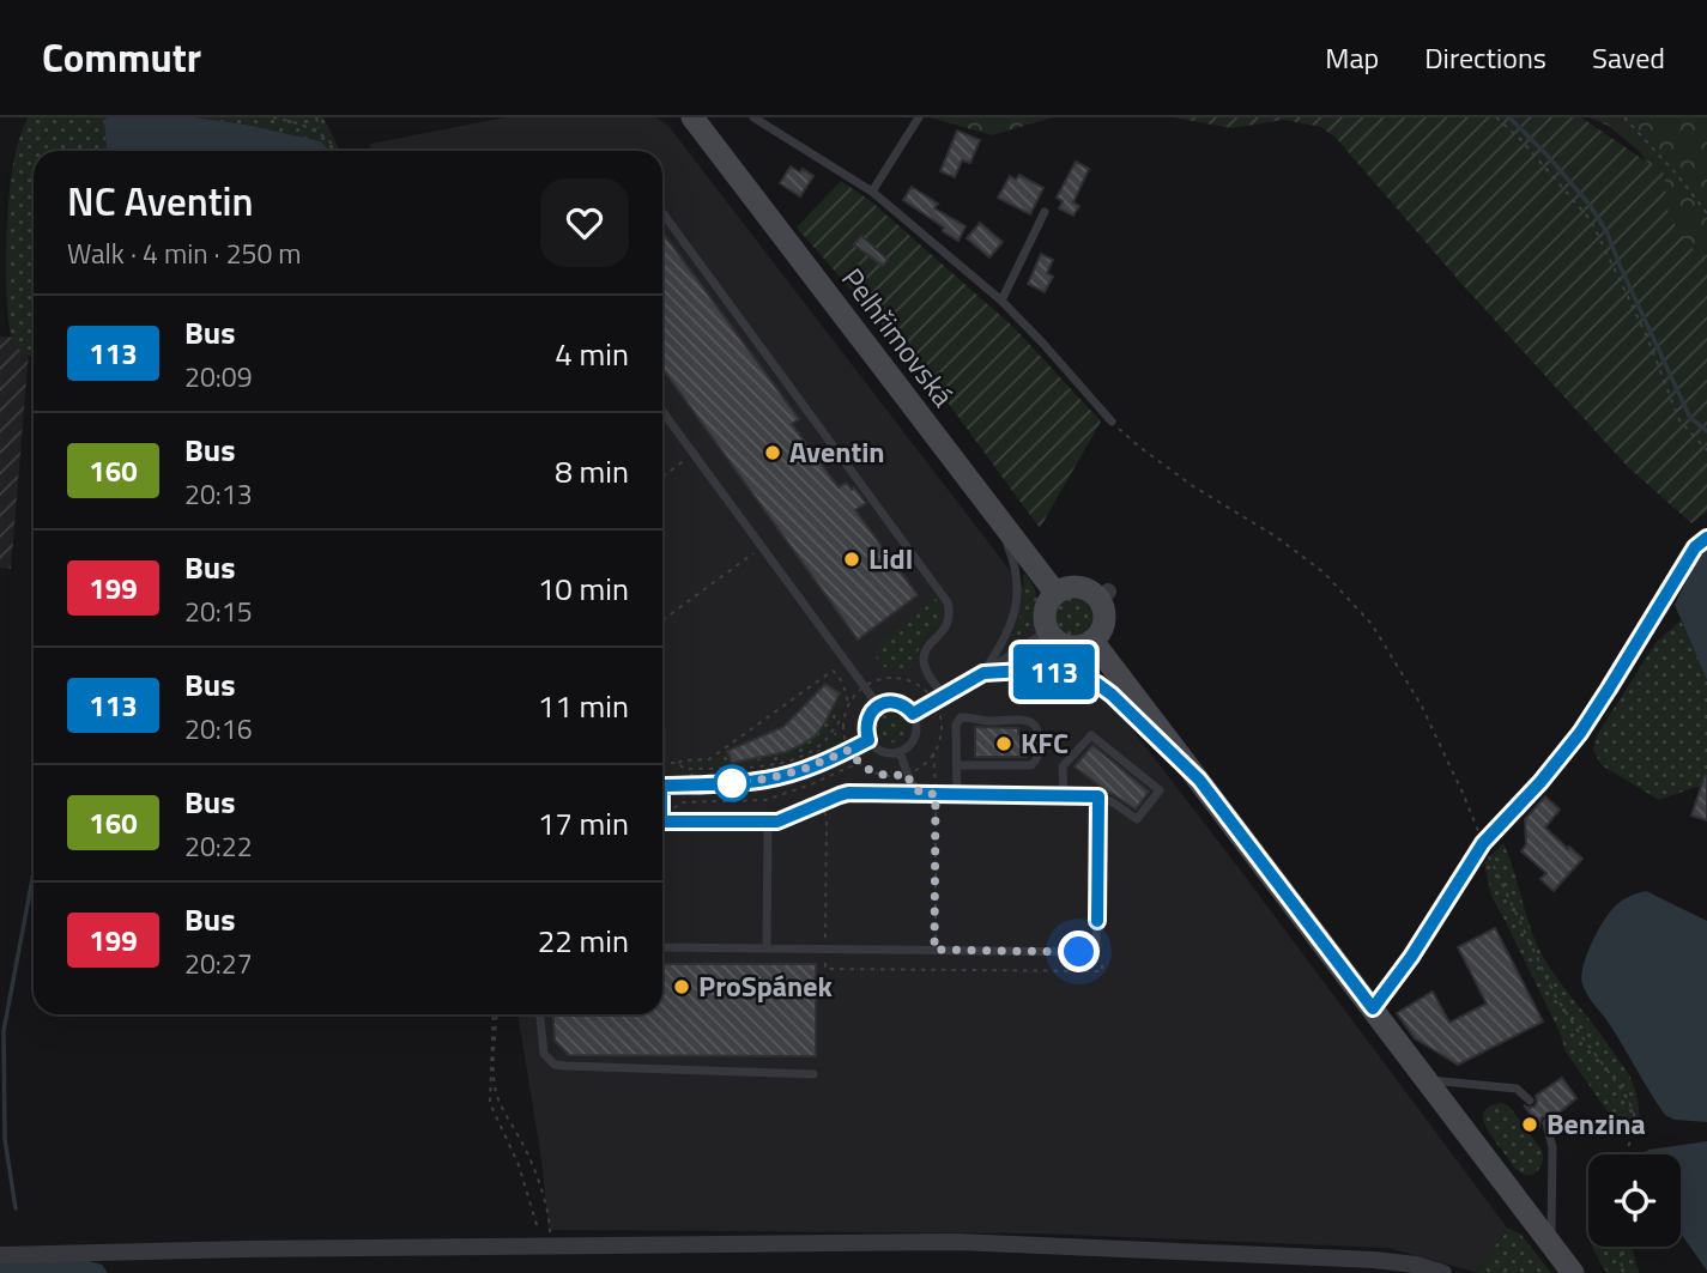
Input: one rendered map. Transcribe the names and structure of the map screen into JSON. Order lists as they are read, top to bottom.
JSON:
{
  "streets": {
    "main road": ["Pelhřimovská"]
  },
  "places": [
    "Aventin",
    "Lidl",
    "KFC",
    "ProSpánek",
    "Benzina"
  ],
  "lines": ["bus line 113"],
  "page": {
    "header": "Commutr",
    "nav": ["Map", "Directions", "Saved"],
    "on_map": "113",
    "heading": ["NC Aventin", "Walk · 4 min · 250 m"],
    "list": [
      {
        "mark": "113",
        "name": "Bus",
        "note": "20:09",
        "value": "4 min"
      },
      {
        "mark": "160",
        "name": "Bus",
        "note": "20:13",
        "value": "8 min"
      },
      {
        "mark": "199",
        "name": "Bus",
        "note": "20:15",
        "value": "10 min"
      },
      {
        "mark": "113",
        "name": "Bus",
        "note": "20:16",
        "value": "11 min"
      },
      {
        "mark": "160",
        "name": "Bus",
        "note": "20:22",
        "value": "17 min"
      },
      {
        "mark": "199",
        "name": "Bus",
        "note": "20:27",
        "value": "22 min"
      }
    ]
  }
}
